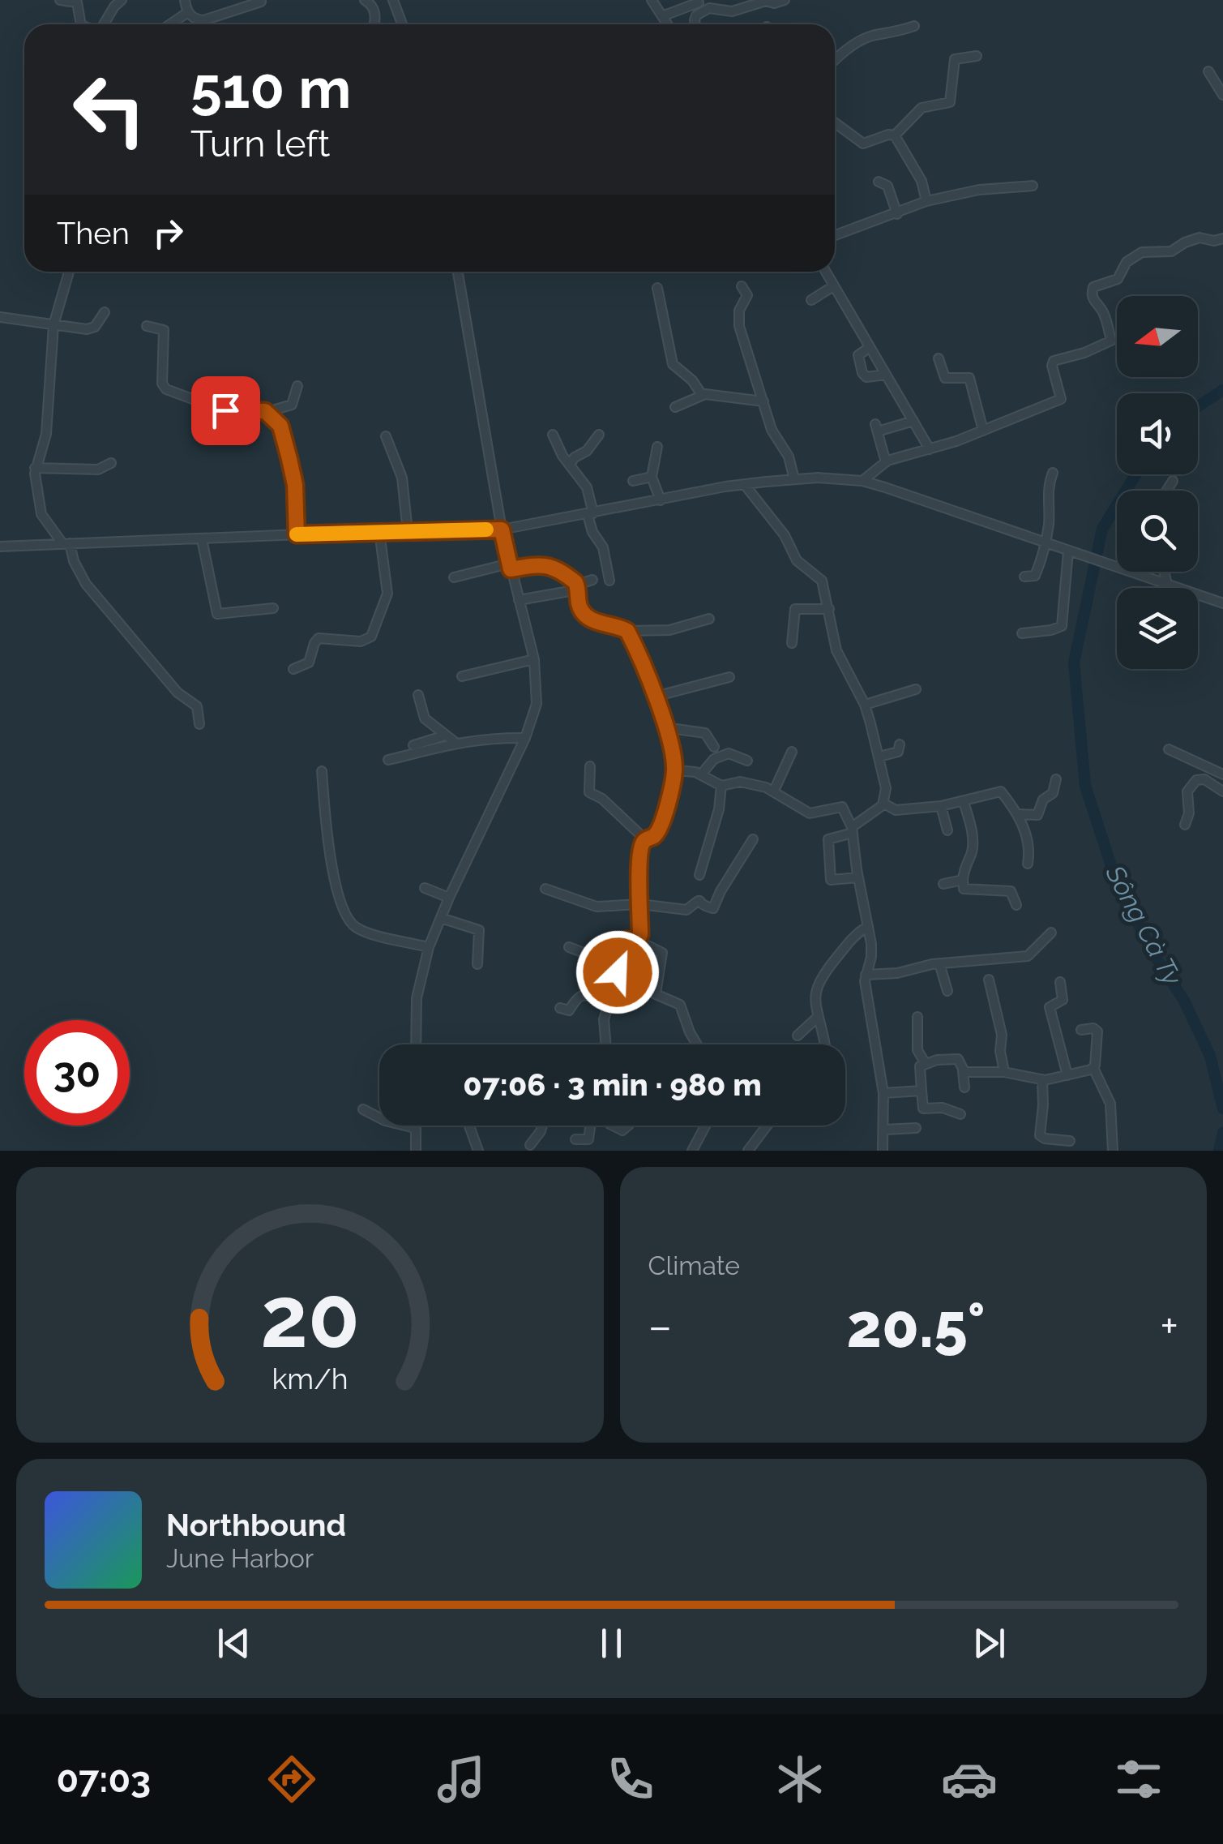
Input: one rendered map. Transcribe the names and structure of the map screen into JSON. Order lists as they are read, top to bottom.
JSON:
{
  "water": ["Sông Cà Ty"],
  "north": "left",
  "page": {
    "turn": ["510 m", "Turn left"],
    "then": "Then",
    "limit": "30",
    "trip": "07:06 · 3 min · 980 m",
    "tile": "Climate",
    "heat": ["−", "20.5°", "+"],
    "song": ["Northbound", "June Harbor"],
    "tabs": "07:03",
    "gauge": ["20", "km/h"]
  }
}
